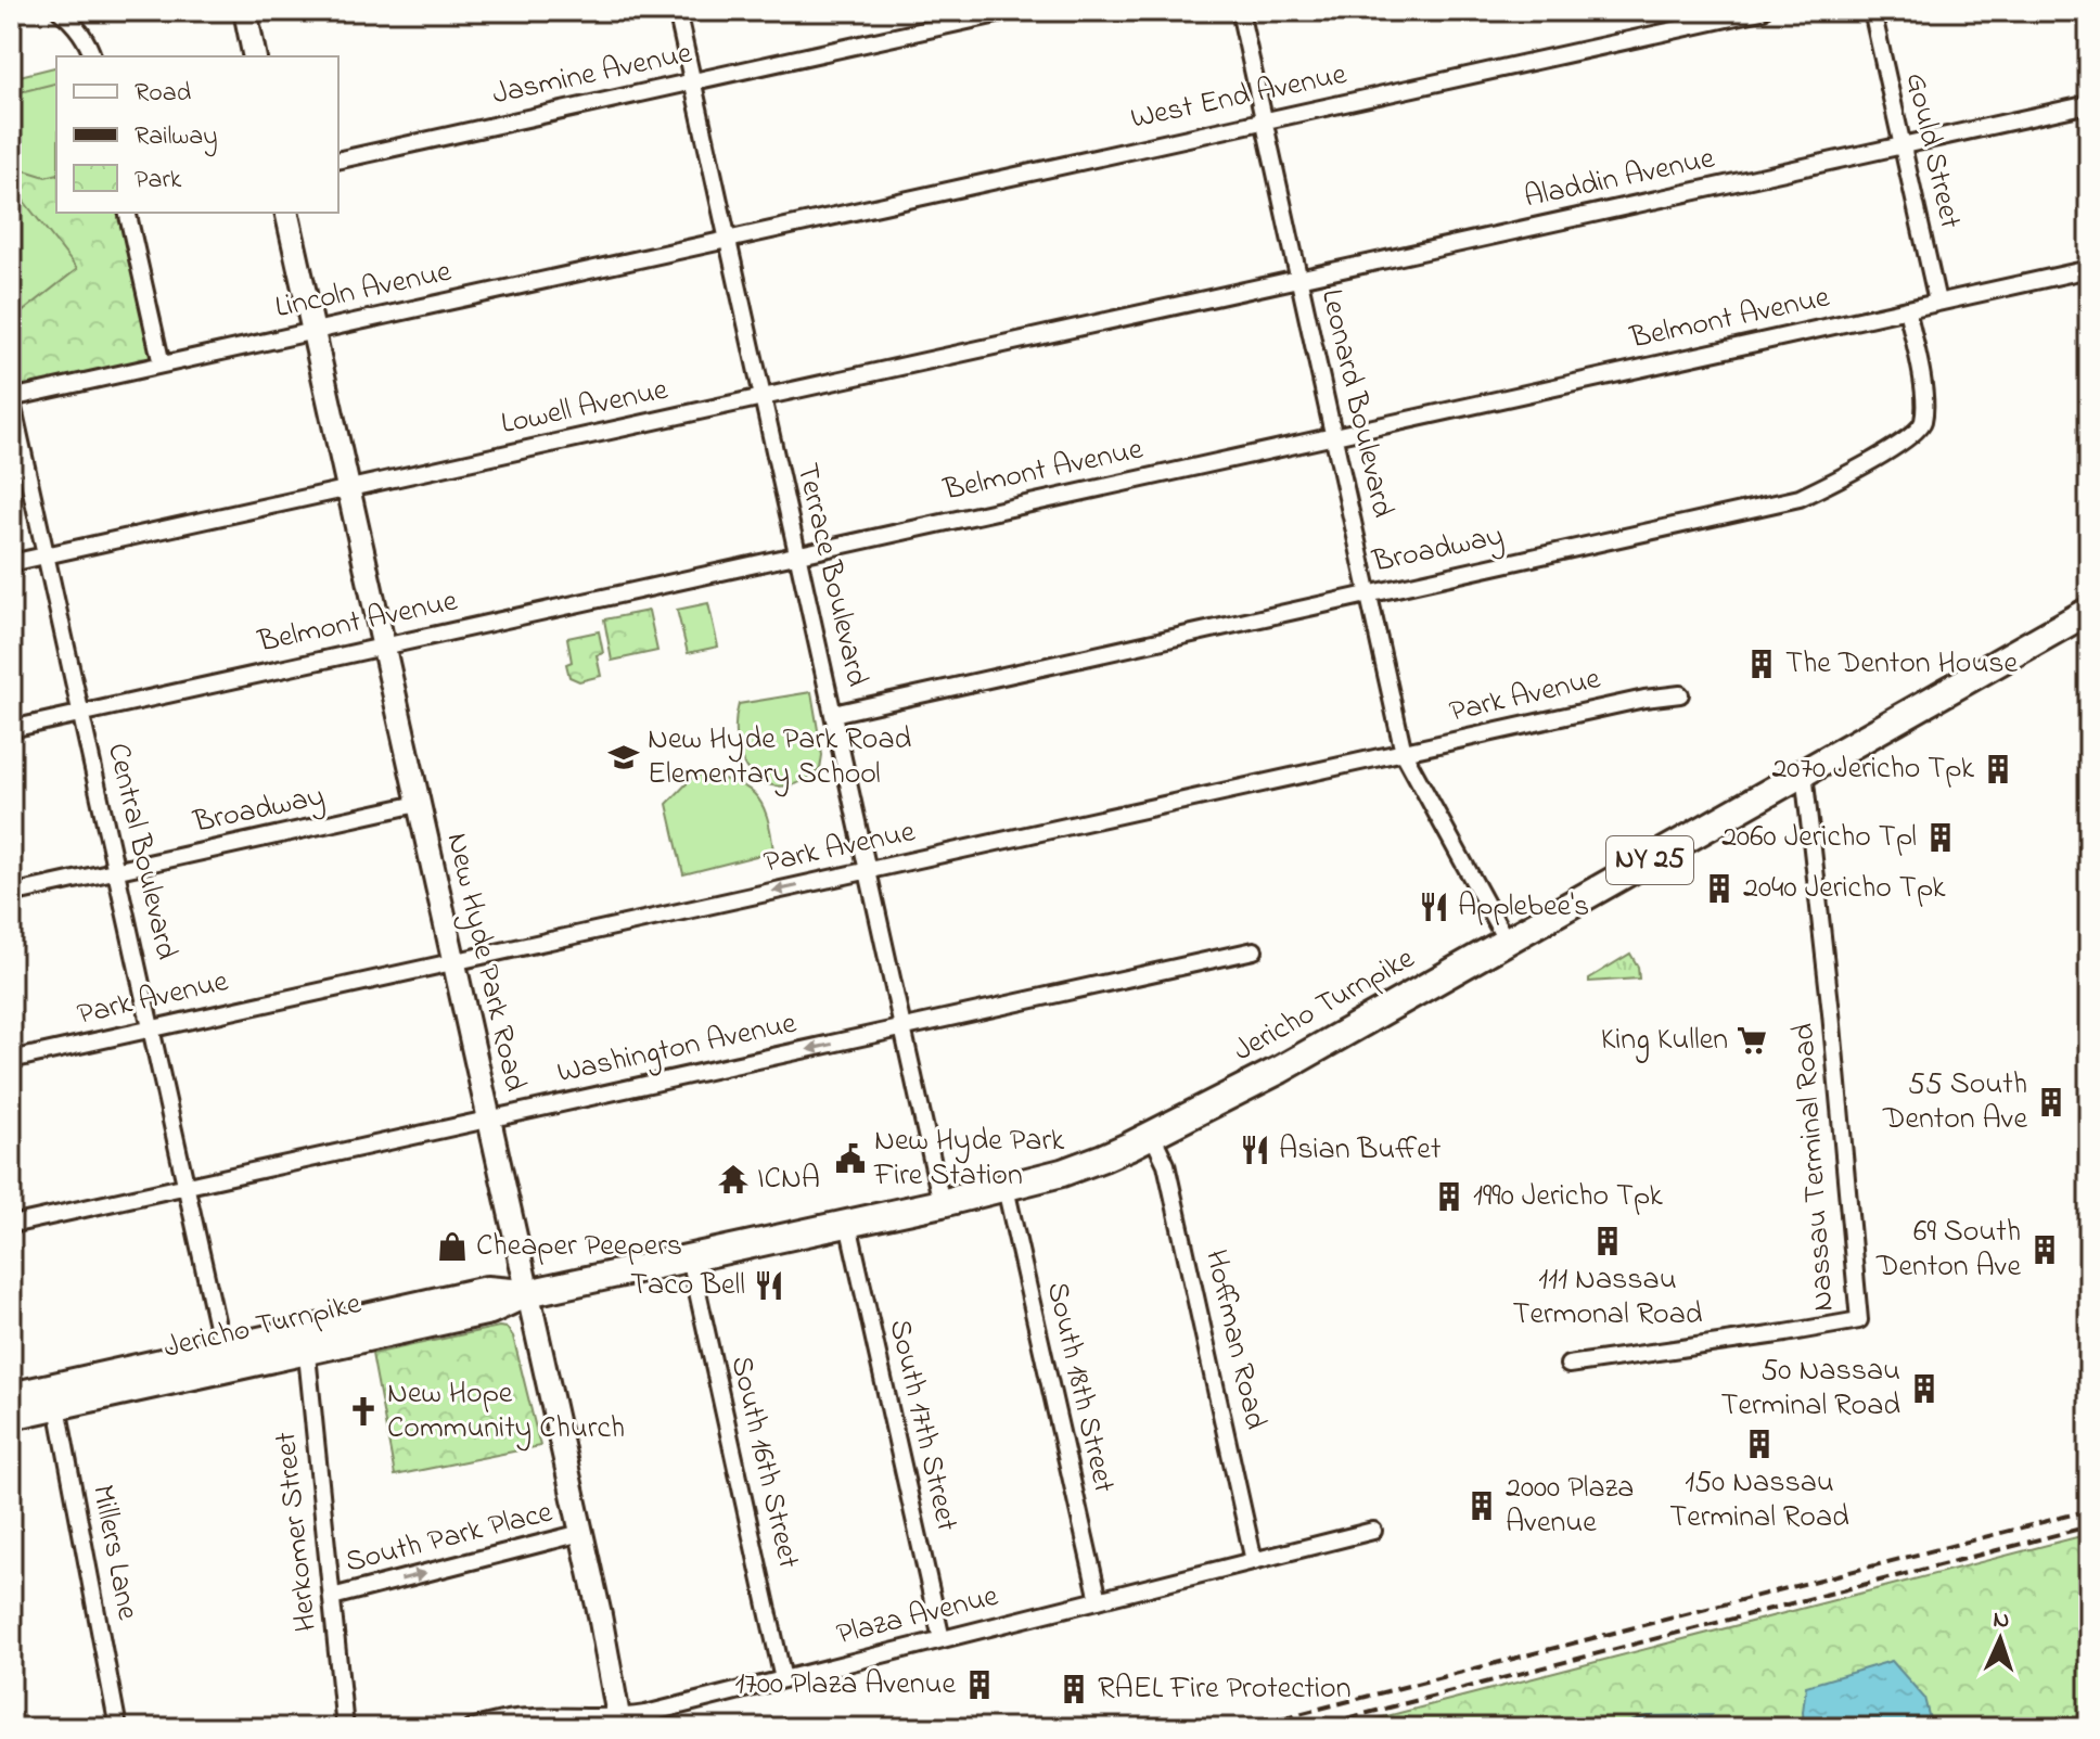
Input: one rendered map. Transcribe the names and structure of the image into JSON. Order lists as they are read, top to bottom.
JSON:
{
  "streets": {
    "main road": ["NY 25", "New Hyde Park Road", "Jericho Turnpike"],
    "street": [
      "Jasmine Avenue",
      "West End Avenue",
      "Gould Street",
      "Aladdin Avenue",
      "Lincoln Avenue",
      "Belmont Avenue",
      "Leonard Boulevard",
      "Lowell Avenue",
      "Broadway",
      "Terrace Boulevard",
      "Park Avenue",
      "Central Boulevard",
      "Washington Avenue",
      "Nassau Terminal Road",
      "Hoffman Road",
      "South 18th Street",
      "South 17th Street",
      "South 16th Street",
      "Herkomer Street",
      "South Park Place",
      "Millers Lane",
      "Plaza Avenue"
    ]
  },
  "crossings": [
    ["Jasmine Avenue", "Terrace Boulevard"],
    ["West End Avenue", "Lincoln Avenue"],
    ["West End Avenue", "Leonard Boulevard"],
    ["West End Avenue", "Terrace Boulevard"],
    ["Gould Street", "Aladdin Avenue"],
    ["Gould Street", "Belmont Avenue"],
    ["Aladdin Avenue", "Leonard Boulevard"],
    ["Aladdin Avenue", "Lowell Avenue"],
    ["Lincoln Avenue", "Terrace Boulevard"],
    ["Lincoln Avenue", "Central Boulevard"],
    ["Lincoln Avenue", "New Hyde Park Road"],
    ["Belmont Avenue", "Leonard Boulevard"],
    ["Belmont Avenue", "Broadway"],
    ["Belmont Avenue", "Terrace Boulevard"],
    ["Belmont Avenue", "Central Boulevard"],
    ["Belmont Avenue", "New Hyde Park Road"],
    ["Leonard Boulevard", "Broadway"],
    ["Leonard Boulevard", "Park Avenue"],
    ["Leonard Boulevard", "Jericho Turnpike"],
    ["Lowell Avenue", "Terrace Boulevard"],
    ["Lowell Avenue", "Central Boulevard"],
    ["Lowell Avenue", "New Hyde Park Road"],
    ["Broadway", "Terrace Boulevard"],
    ["Broadway", "Central Boulevard"],
    ["Broadway", "New Hyde Park Road"],
    ["Terrace Boulevard", "Park Avenue"],
    ["Terrace Boulevard", "Jericho Turnpike"],
    ["Terrace Boulevard", "Washington Avenue"],
    ["Park Avenue", "Central Boulevard"],
    ["Park Avenue", "New Hyde Park Road"],
    ["Central Boulevard", "Jericho Turnpike"],
    ["Central Boulevard", "Washington Avenue"],
    ["New Hyde Park Road", "Jericho Turnpike"],
    ["New Hyde Park Road", "Washington Avenue"],
    ["New Hyde Park Road", "South Park Place"],
    ["New Hyde Park Road", "Plaza Avenue"],
    ["Jericho Turnpike", "Nassau Terminal Road"],
    ["Jericho Turnpike", "Hoffman Road"],
    ["Jericho Turnpike", "South 18th Street"],
    ["Jericho Turnpike", "South 17th Street"],
    ["Jericho Turnpike", "South 16th Street"],
    ["Jericho Turnpike", "Herkomer Street"],
    ["Jericho Turnpike", "Millers Lane"],
    ["Hoffman Road", "Plaza Avenue"],
    ["South 18th Street", "Plaza Avenue"],
    ["South 17th Street", "Plaza Avenue"],
    ["South 16th Street", "Plaza Avenue"],
    ["Herkomer Street", "South Park Place"]
  ],
  "one_way": ["South Park Place"],
  "places": {
    "building": [
      "The Denton House",
      "2070 Jericho Tpk",
      "2060 Jericho Tpl",
      "2040 Jericho Tpk",
      "55 South Denton Ave",
      "1990 Jericho Tpk",
      "111 Nassau Termonal Road",
      "69 South Denton Ave",
      "50 Nassau Terminal Road",
      "150 Nassau Terminal Road",
      "2000 Plaza Avenue",
      "1700 Plaza Avenue",
      "RAEL Fire Protection"
    ],
    "school or university": ["New Hyde Park Road Elementary School"],
    "restaurant": ["Applebee's", "Asian Buffet", "Taco Bell"],
    "supermarket": ["King Kullen"],
    "public building": ["New Hyde Park Fire Station"],
    "temple": ["ICNA"],
    "shop": ["Cheaper Peepers"],
    "church": ["New Hope Community Church"]
  },
  "legend": ["Road", "Railway", "Park"],
  "north": "top"
}
